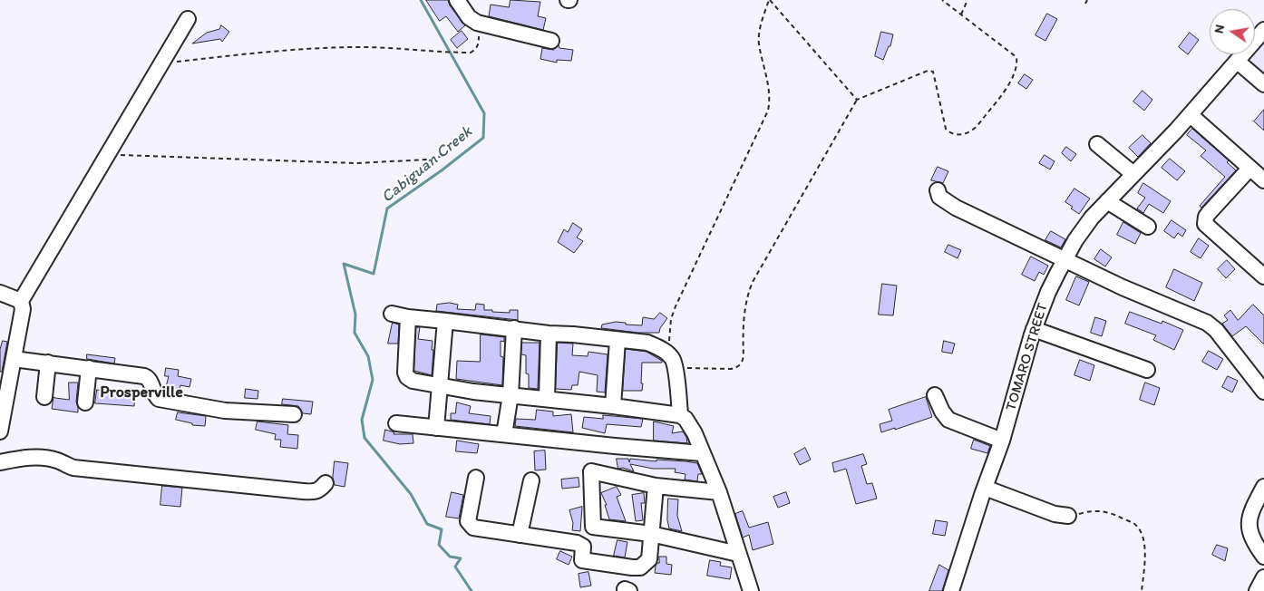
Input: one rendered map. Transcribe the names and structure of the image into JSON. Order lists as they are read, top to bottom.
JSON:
{
  "streets": {
    "street": ["TOMARO STREET"]
  },
  "districts": ["Prosperville"],
  "water": ["Cabiguan Creek"],
  "north": "left"
}
